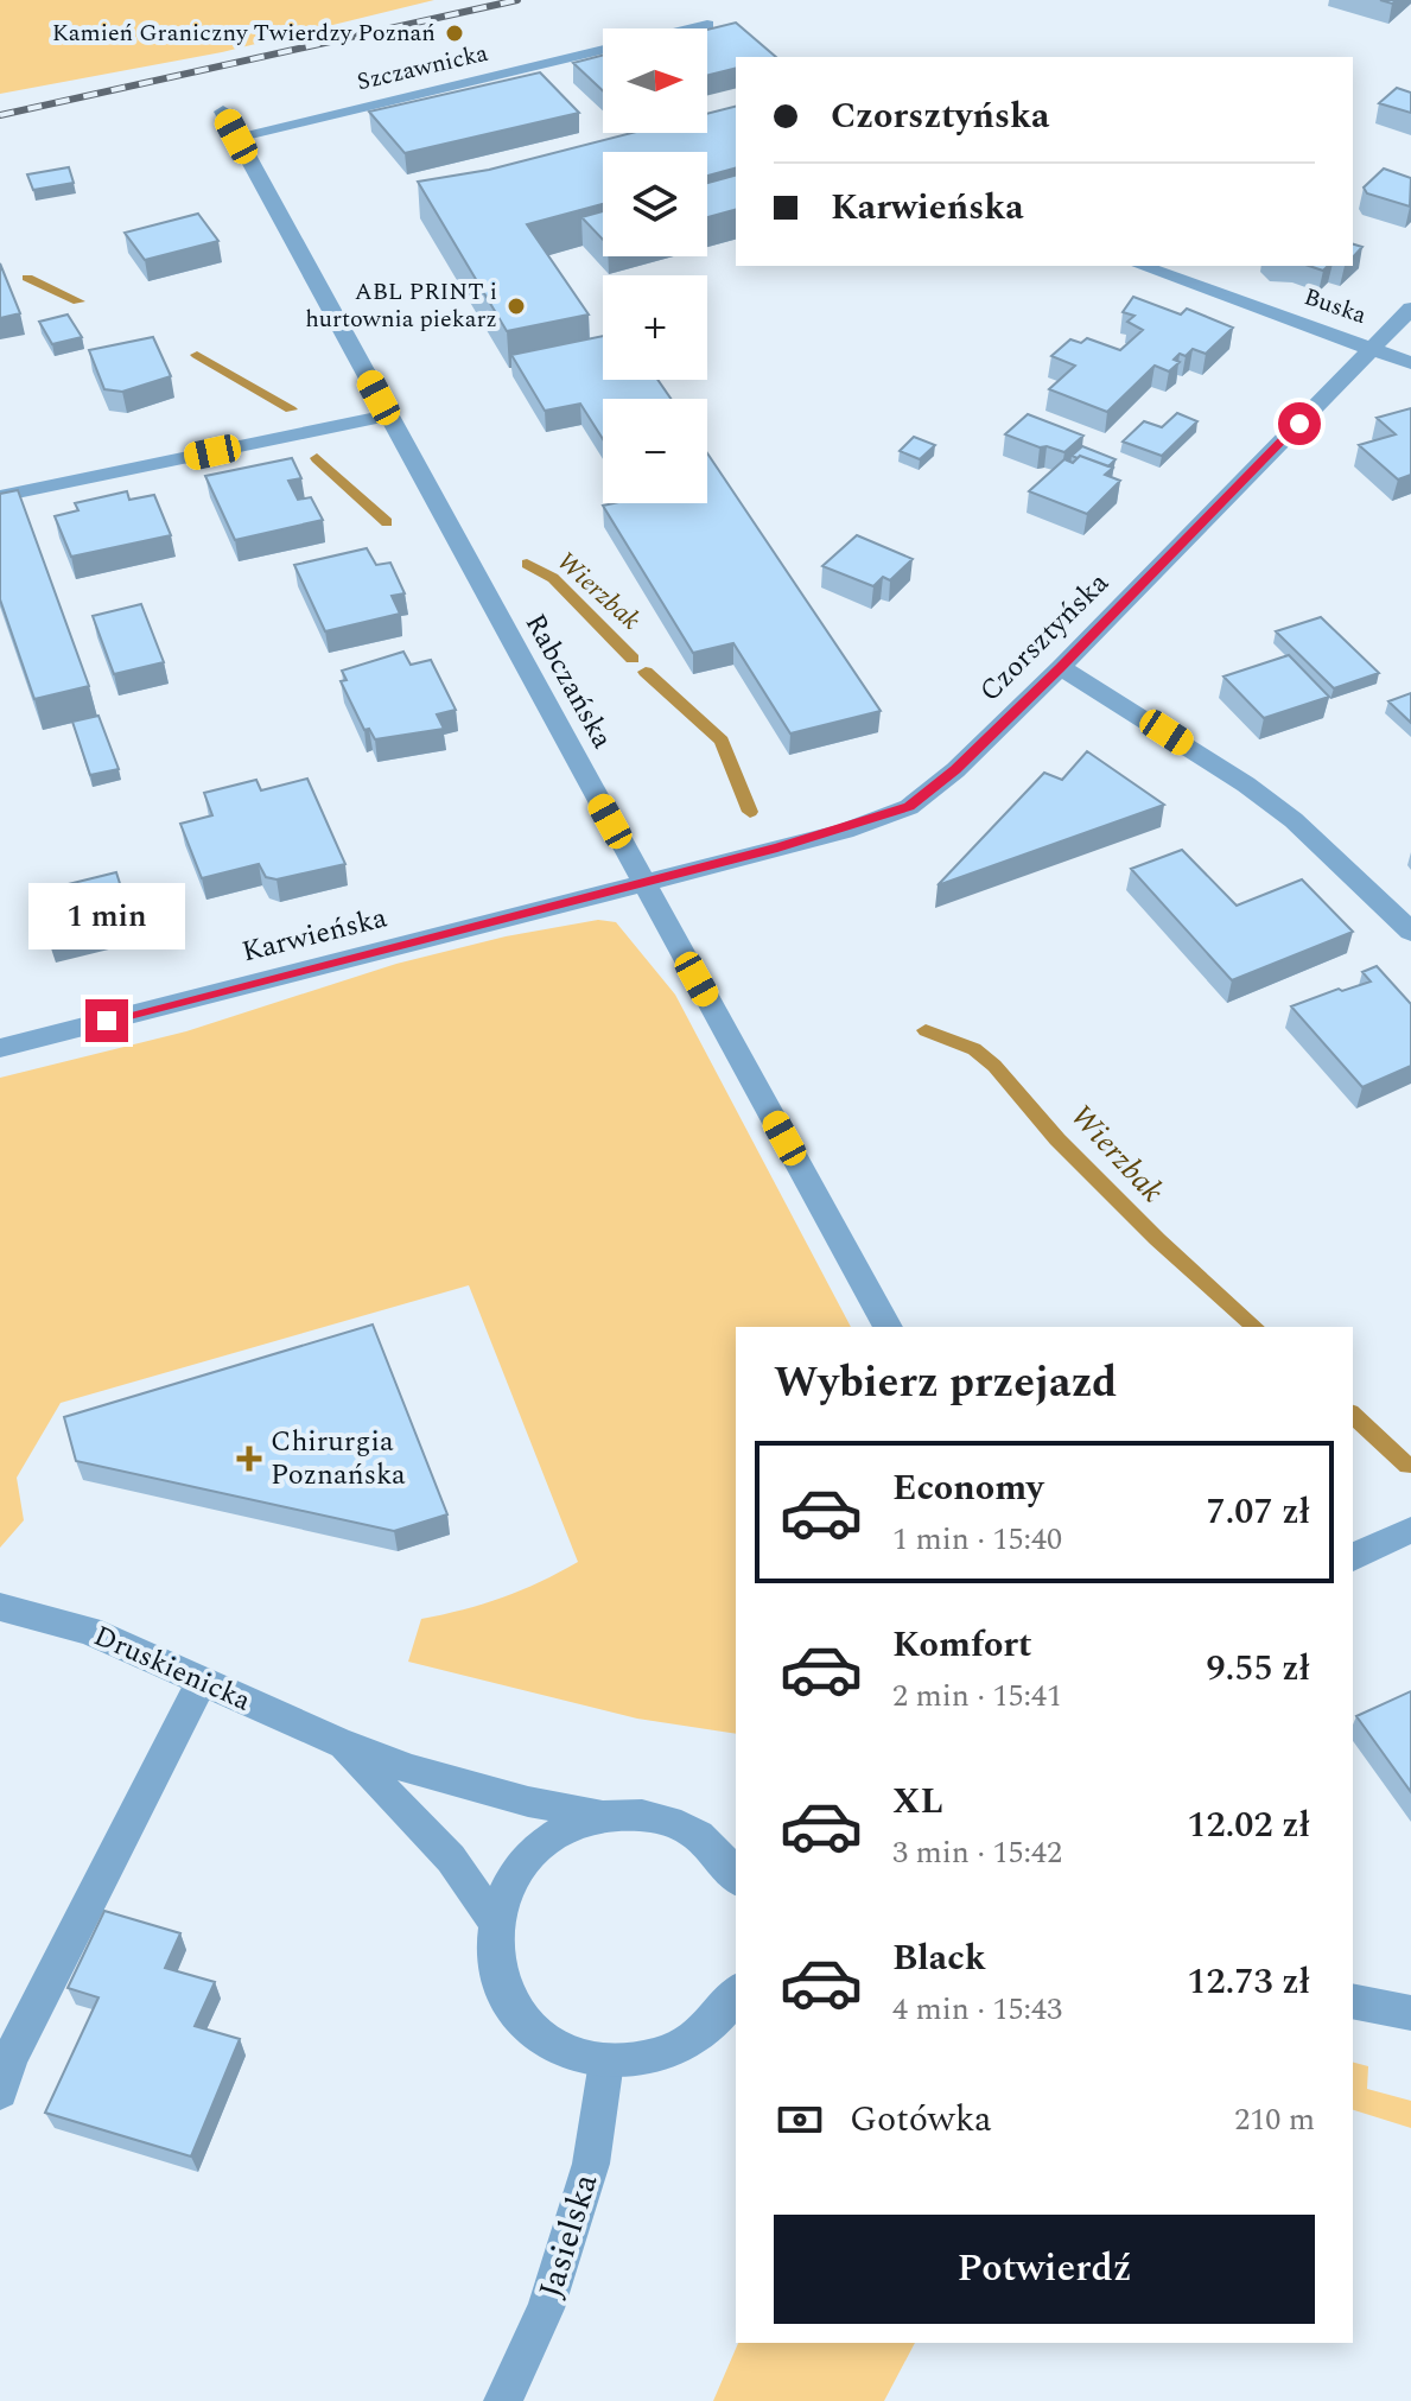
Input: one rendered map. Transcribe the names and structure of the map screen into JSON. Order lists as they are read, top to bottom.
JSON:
{
  "streets": {
    "street": [
      "Szczawnicka",
      "Buska",
      "Czorsztyńska",
      "Rabczańska",
      "Karwieńska",
      "Druskienicka",
      "Jasielska"
    ]
  },
  "crossings": [
    ["Szczawnicka", "Rabczańska"],
    ["Buska", "Czorsztyńska"],
    ["Czorsztyńska", "Rabczańska"],
    ["Czorsztyńska", "Karwieńska"],
    ["Rabczańska", "Karwieńska"]
  ],
  "water": ["Wierzbak"],
  "places": {
    "other": ["Kamień Graniczny Twierdzy Poznań", "ABL PRINT i hurtownia piekarz"],
    "health": ["Chirurgia Poznańska"]
  },
  "north": "right",
  "page": {
    "map_buttons": ["+", "−"],
    "banner": ["Czorsztyńska", "Karwieńska"],
    "bubble": "1 min",
    "heading": "Wybierz przejazd",
    "list": [
      {
        "name": "Economy",
        "note": "1 min · 15:40",
        "value": "7.07 zł"
      },
      {
        "name": "Komfort",
        "note": "2 min · 15:41",
        "value": "9.55 zł"
      },
      {
        "name": "XL",
        "note": "3 min · 15:42",
        "value": "12.02 zł"
      },
      {
        "name": "Black",
        "note": "4 min · 15:43",
        "value": "12.73 zł"
      }
    ],
    "pay": ["Gotówka", "210 m"],
    "buttons": "Potwierdź"
  }
}
